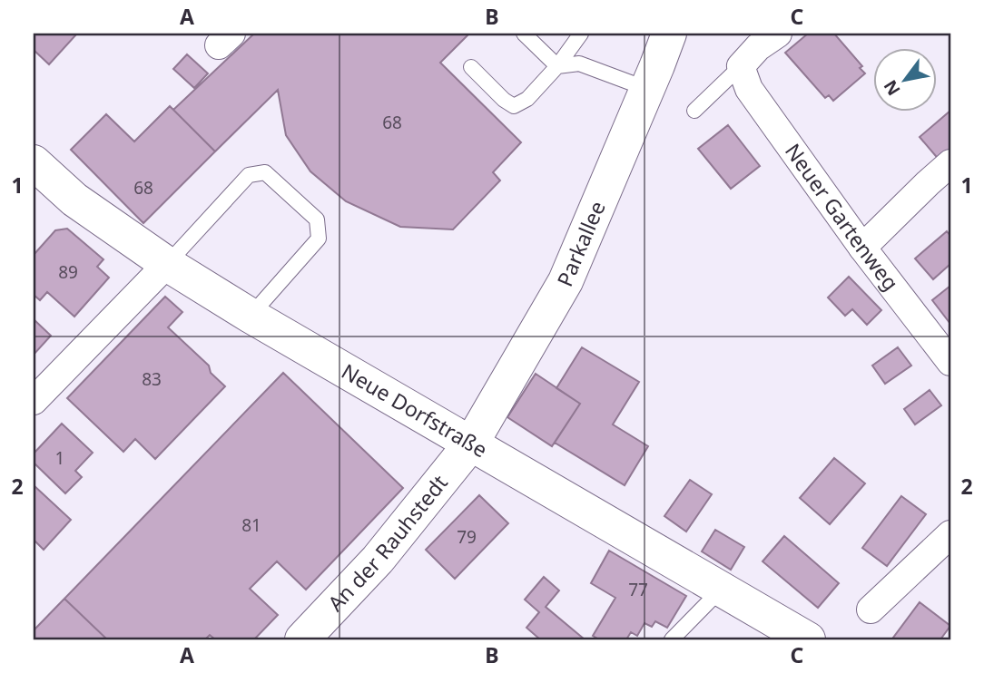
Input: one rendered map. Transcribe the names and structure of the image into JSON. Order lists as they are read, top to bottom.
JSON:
{
  "streets": {
    "street": [
      "Neuer Gartenweg",
      "Parkallee",
      "Neue Dorfstraße",
      "An der Rauhstedt"
    ]
  },
  "crossings": [
    ["Parkallee", "Neue Dorfstraße"],
    ["Parkallee", "An der Rauhstedt"],
    ["Neue Dorfstraße", "An der Rauhstedt"]
  ],
  "house_numbers": [
    "68",
    "68",
    "89",
    "83",
    "1",
    "81",
    "79",
    "77"
  ],
  "north": "bottom left",
  "grid": {
    "columns": ["A", "B", "C"],
    "rows": ["1", "2"]
  }
}
